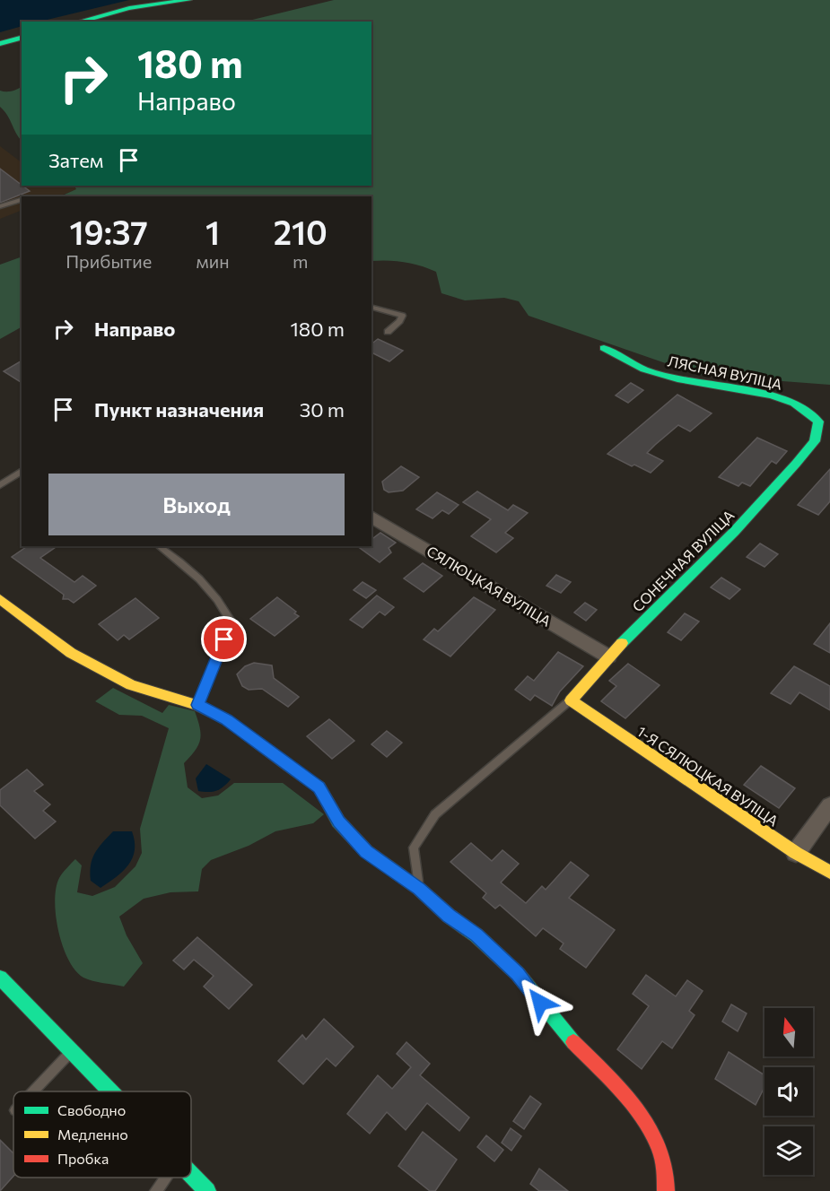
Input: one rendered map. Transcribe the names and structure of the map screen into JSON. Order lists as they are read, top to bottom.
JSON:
{
  "streets": {
    "street": [
      "ЛЯСНАЯ ВУЛІЦА",
      "СОНЕЧНАЯ ВУЛІЦА",
      "СЯЛЮЦКАЯ ВУЛІЦА",
      "1-Я СЯЛЮЦКАЯ ВУЛІЦА"
    ]
  },
  "crossings": [
    ["ЛЯСНАЯ ВУЛІЦА", "СОНЕЧНАЯ ВУЛІЦА"],
    ["СОНЕЧНАЯ ВУЛІЦА", "СЯЛЮЦКАЯ ВУЛІЦА"],
    ["СОНЕЧНАЯ ВУЛІЦА", "1-Я СЯЛЮЦКАЯ ВУЛІЦА"]
  ],
  "legend": ["Свободно", "Медленно", "Пробка"],
  "north": "top",
  "page": {
    "turn": ["180 m", "Направо"],
    "then": "Затем",
    "eta": [
      "19:37",
      "Прибытие",
      "1",
      "мин",
      "210",
      "m"
    ],
    "list": [
      {
        "name": "Направо",
        "value": "180 m"
      },
      {
        "name": "Пункт назначения",
        "value": "30 m"
      }
    ],
    "buttons": "Выход"
  }
}
